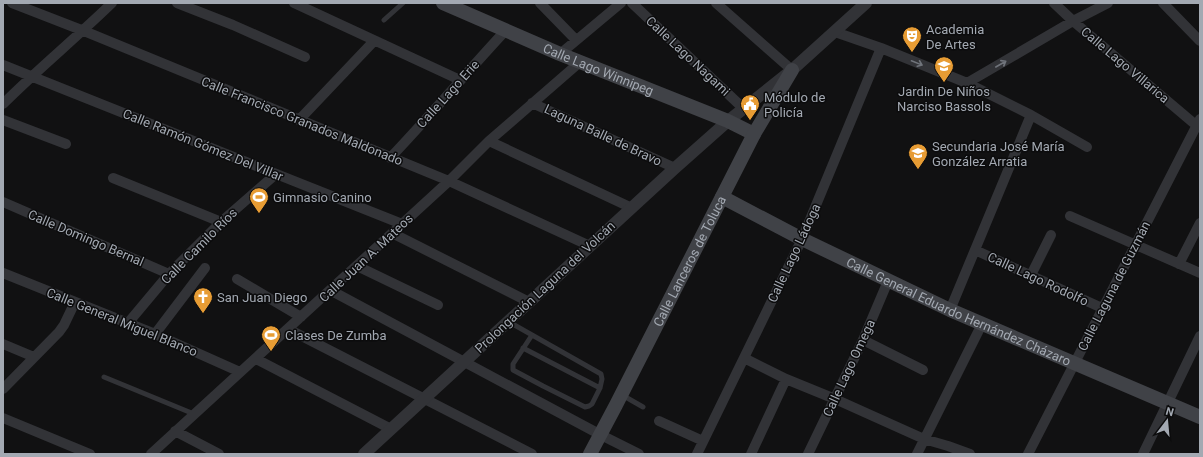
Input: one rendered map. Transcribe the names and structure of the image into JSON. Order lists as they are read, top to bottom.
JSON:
{
  "streets": {
    "main road": ["Calle Lago Winnipeg", "Calle Lanceros de Toluca", "Calle General Eduardo Hernández Cházaro"],
    "street": [
      "Calle Lago Nagami",
      "Calle Lago Villarica",
      "Calle Lago Erie",
      "Calle Francisco Granados Maldonado",
      "Laguna Balle de Bravo",
      "Calle Ramón Gómez Del Villar",
      "Calle Domingo Bernal",
      "Calle Camilo Ríos",
      "Calle Lago Ládoga",
      "Calle Juan A. Mateos",
      "Calle Lago Rodolfo",
      "Calle Laguna de Guzmán",
      "Prolongación Laguna del Volcán",
      "Calle General Miguel Blanco",
      "Calle Lago Omega"
    ]
  },
  "crossings": [
    ["Calle Lago Nagami", "Prolongación Laguna del Volcán"],
    ["Calle Lago Villarica", "Calle Laguna de Guzmán"],
    ["Calle Lago Winnipeg", "Calle Lago Erie"],
    ["Calle Lago Winnipeg", "Calle Juan A. Mateos"],
    ["Calle Lago Winnipeg", "Calle Lanceros de Toluca"],
    ["Calle Lago Winnipeg", "Prolongación Laguna del Volcán"],
    ["Calle Lago Erie", "Calle Francisco Granados Maldonado"],
    ["Calle Francisco Granados Maldonado", "Calle Juan A. Mateos"],
    ["Calle Francisco Granados Maldonado", "Prolongación Laguna del Volcán"],
    ["Laguna Balle de Bravo", "Calle Juan A. Mateos"],
    ["Laguna Balle de Bravo", "Prolongación Laguna del Volcán"],
    ["Calle Ramón Gómez Del Villar", "Calle Camilo Ríos"],
    ["Calle Ramón Gómez Del Villar", "Calle Juan A. Mateos"],
    ["Calle Domingo Bernal", "Calle Camilo Ríos"],
    ["Calle Camilo Ríos", "Calle General Miguel Blanco"],
    ["Calle Lago Ládoga", "Calle General Eduardo Hernández Cházaro"],
    ["Calle Juan A. Mateos", "Calle General Miguel Blanco"],
    ["Calle Lanceros de Toluca", "Prolongación Laguna del Volcán"],
    ["Calle Lanceros de Toluca", "Calle General Eduardo Hernández Cházaro"],
    ["Calle Lago Rodolfo", "Calle Laguna de Guzmán"],
    ["Calle Laguna de Guzmán", "Calle General Eduardo Hernández Cházaro"],
    ["Calle General Eduardo Hernández Cházaro", "Calle Lago Omega"]
  ],
  "places": {
    "theatre": ["Academia De Artes"],
    "school or university": ["Jardin De Niños Narciso Bassols", "Secundaria José María González Arratia"],
    "public building": ["Módulo de Policía"],
    "sports": ["Gimnasio Canino", "Clases De Zumba"],
    "church": ["San Juan Diego"]
  },
  "north": "top"
}
